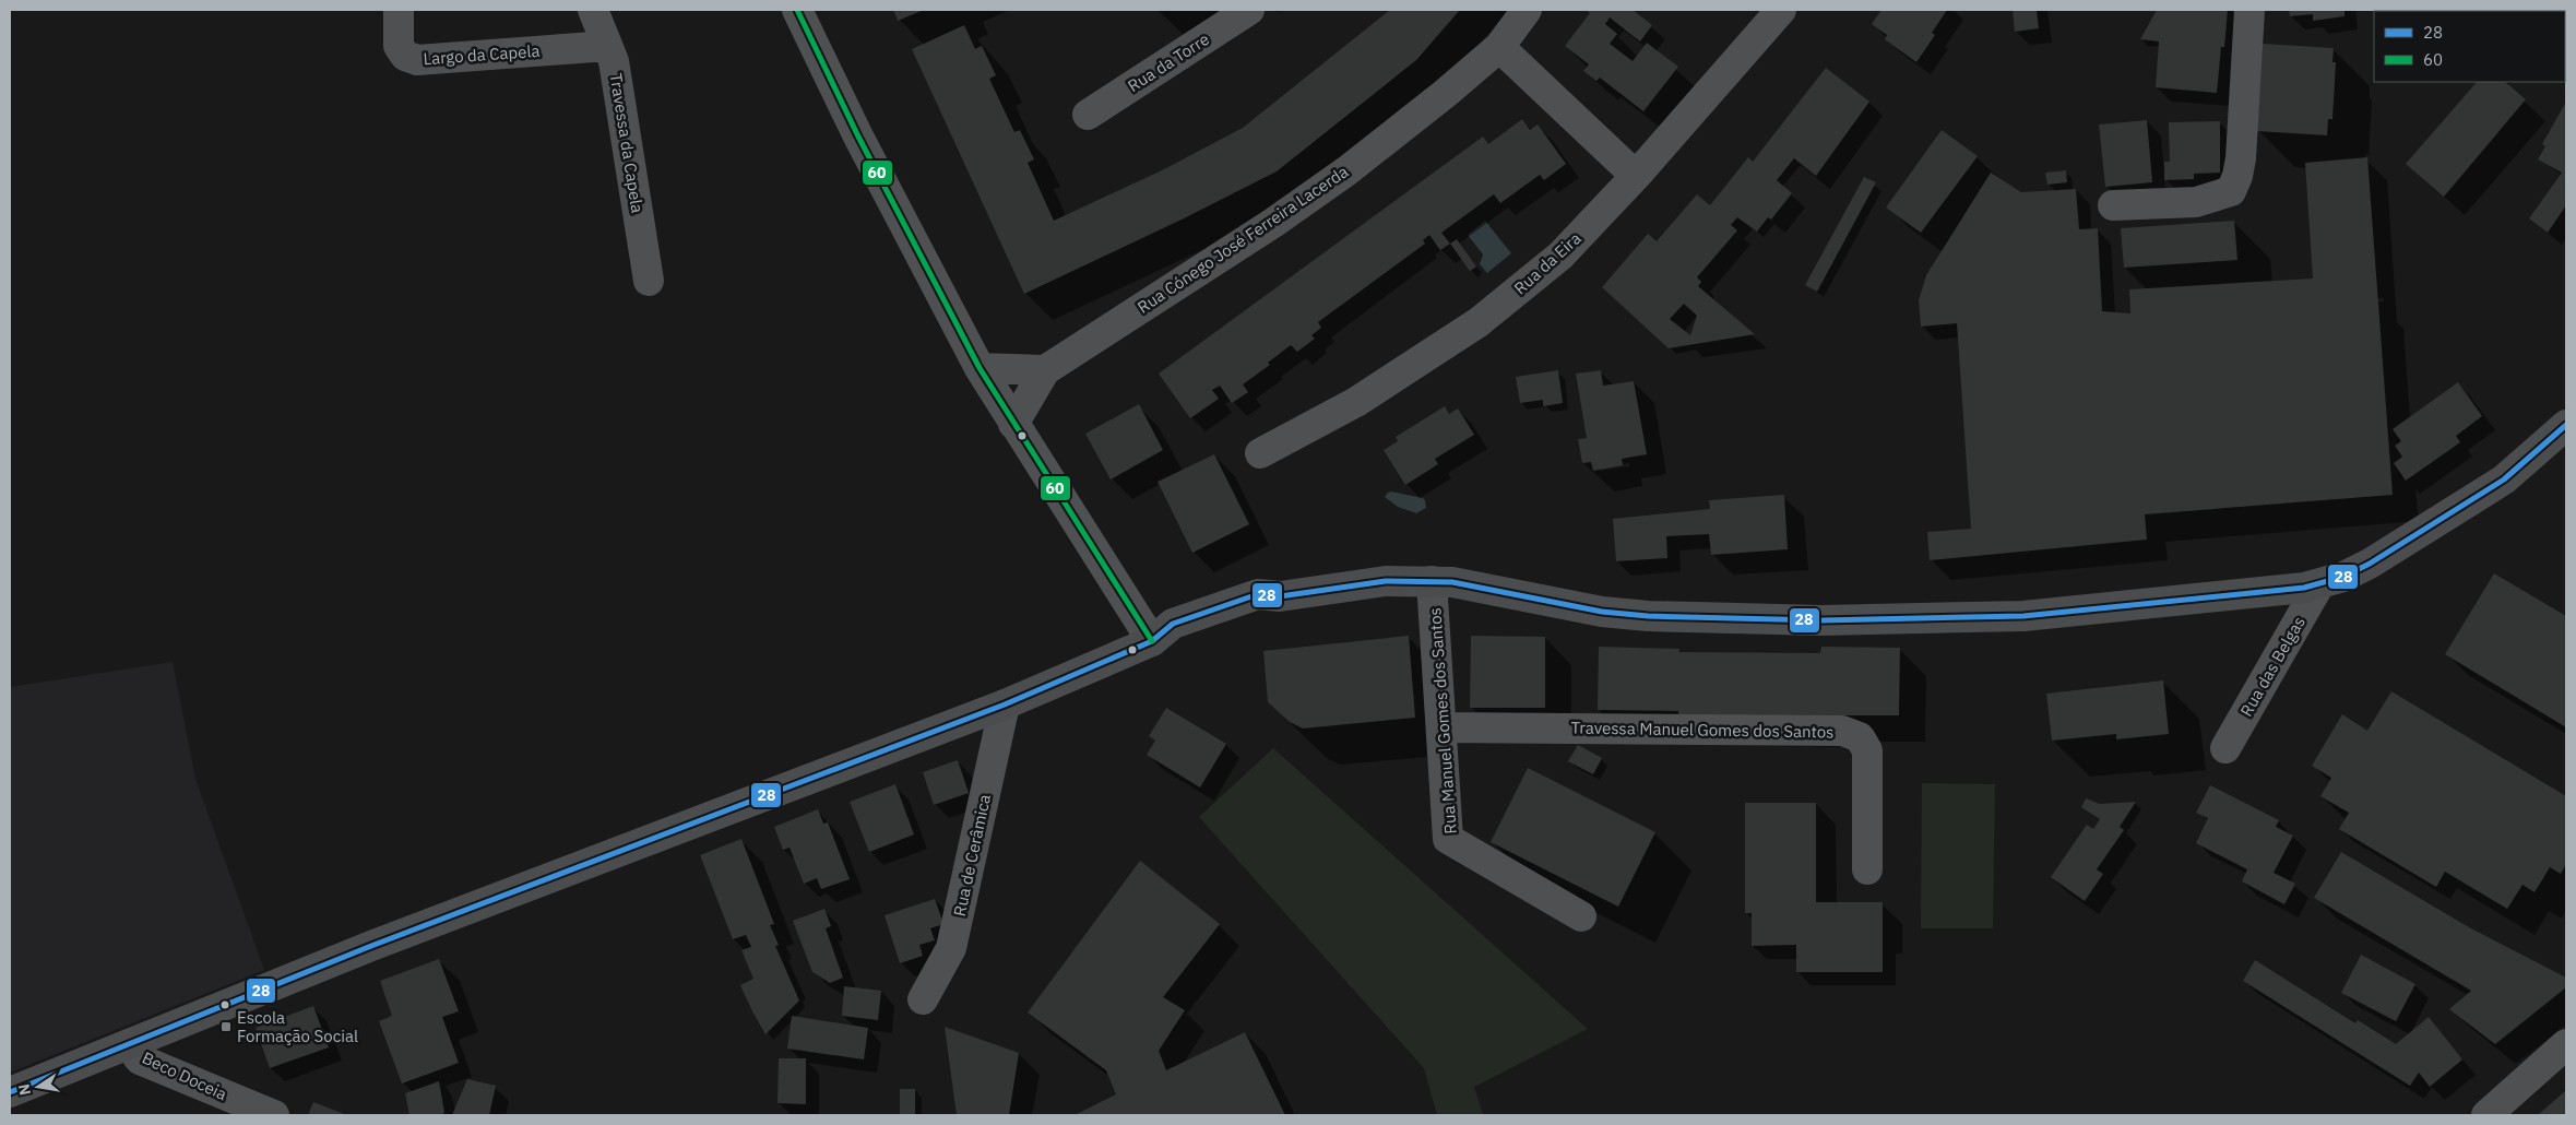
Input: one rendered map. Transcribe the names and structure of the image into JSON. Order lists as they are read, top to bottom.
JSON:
{
  "streets": {
    "street": [
      "Largo da Capela",
      "Rua da Torre",
      "Travessa da Capela",
      "Rua Cónego José Ferreira Lacerda",
      "Rua da Eira",
      "Rua das Belgas",
      "Rua Manuel Gomes dos Santos",
      "Travessa Manuel Gomes dos Santos",
      "Rua de Cerâmica",
      "Beco Doceia"
    ]
  },
  "crossings": [
    ["Largo da Capela", "Travessa da Capela"],
    ["Rua Manuel Gomes dos Santos", "Travessa Manuel Gomes dos Santos"]
  ],
  "places": {
    "transit": ["Escola Formação Social"]
  },
  "lines": ["transit line 60", "transit line 28"],
  "legend": ["28", "60"],
  "north": "left"
}
